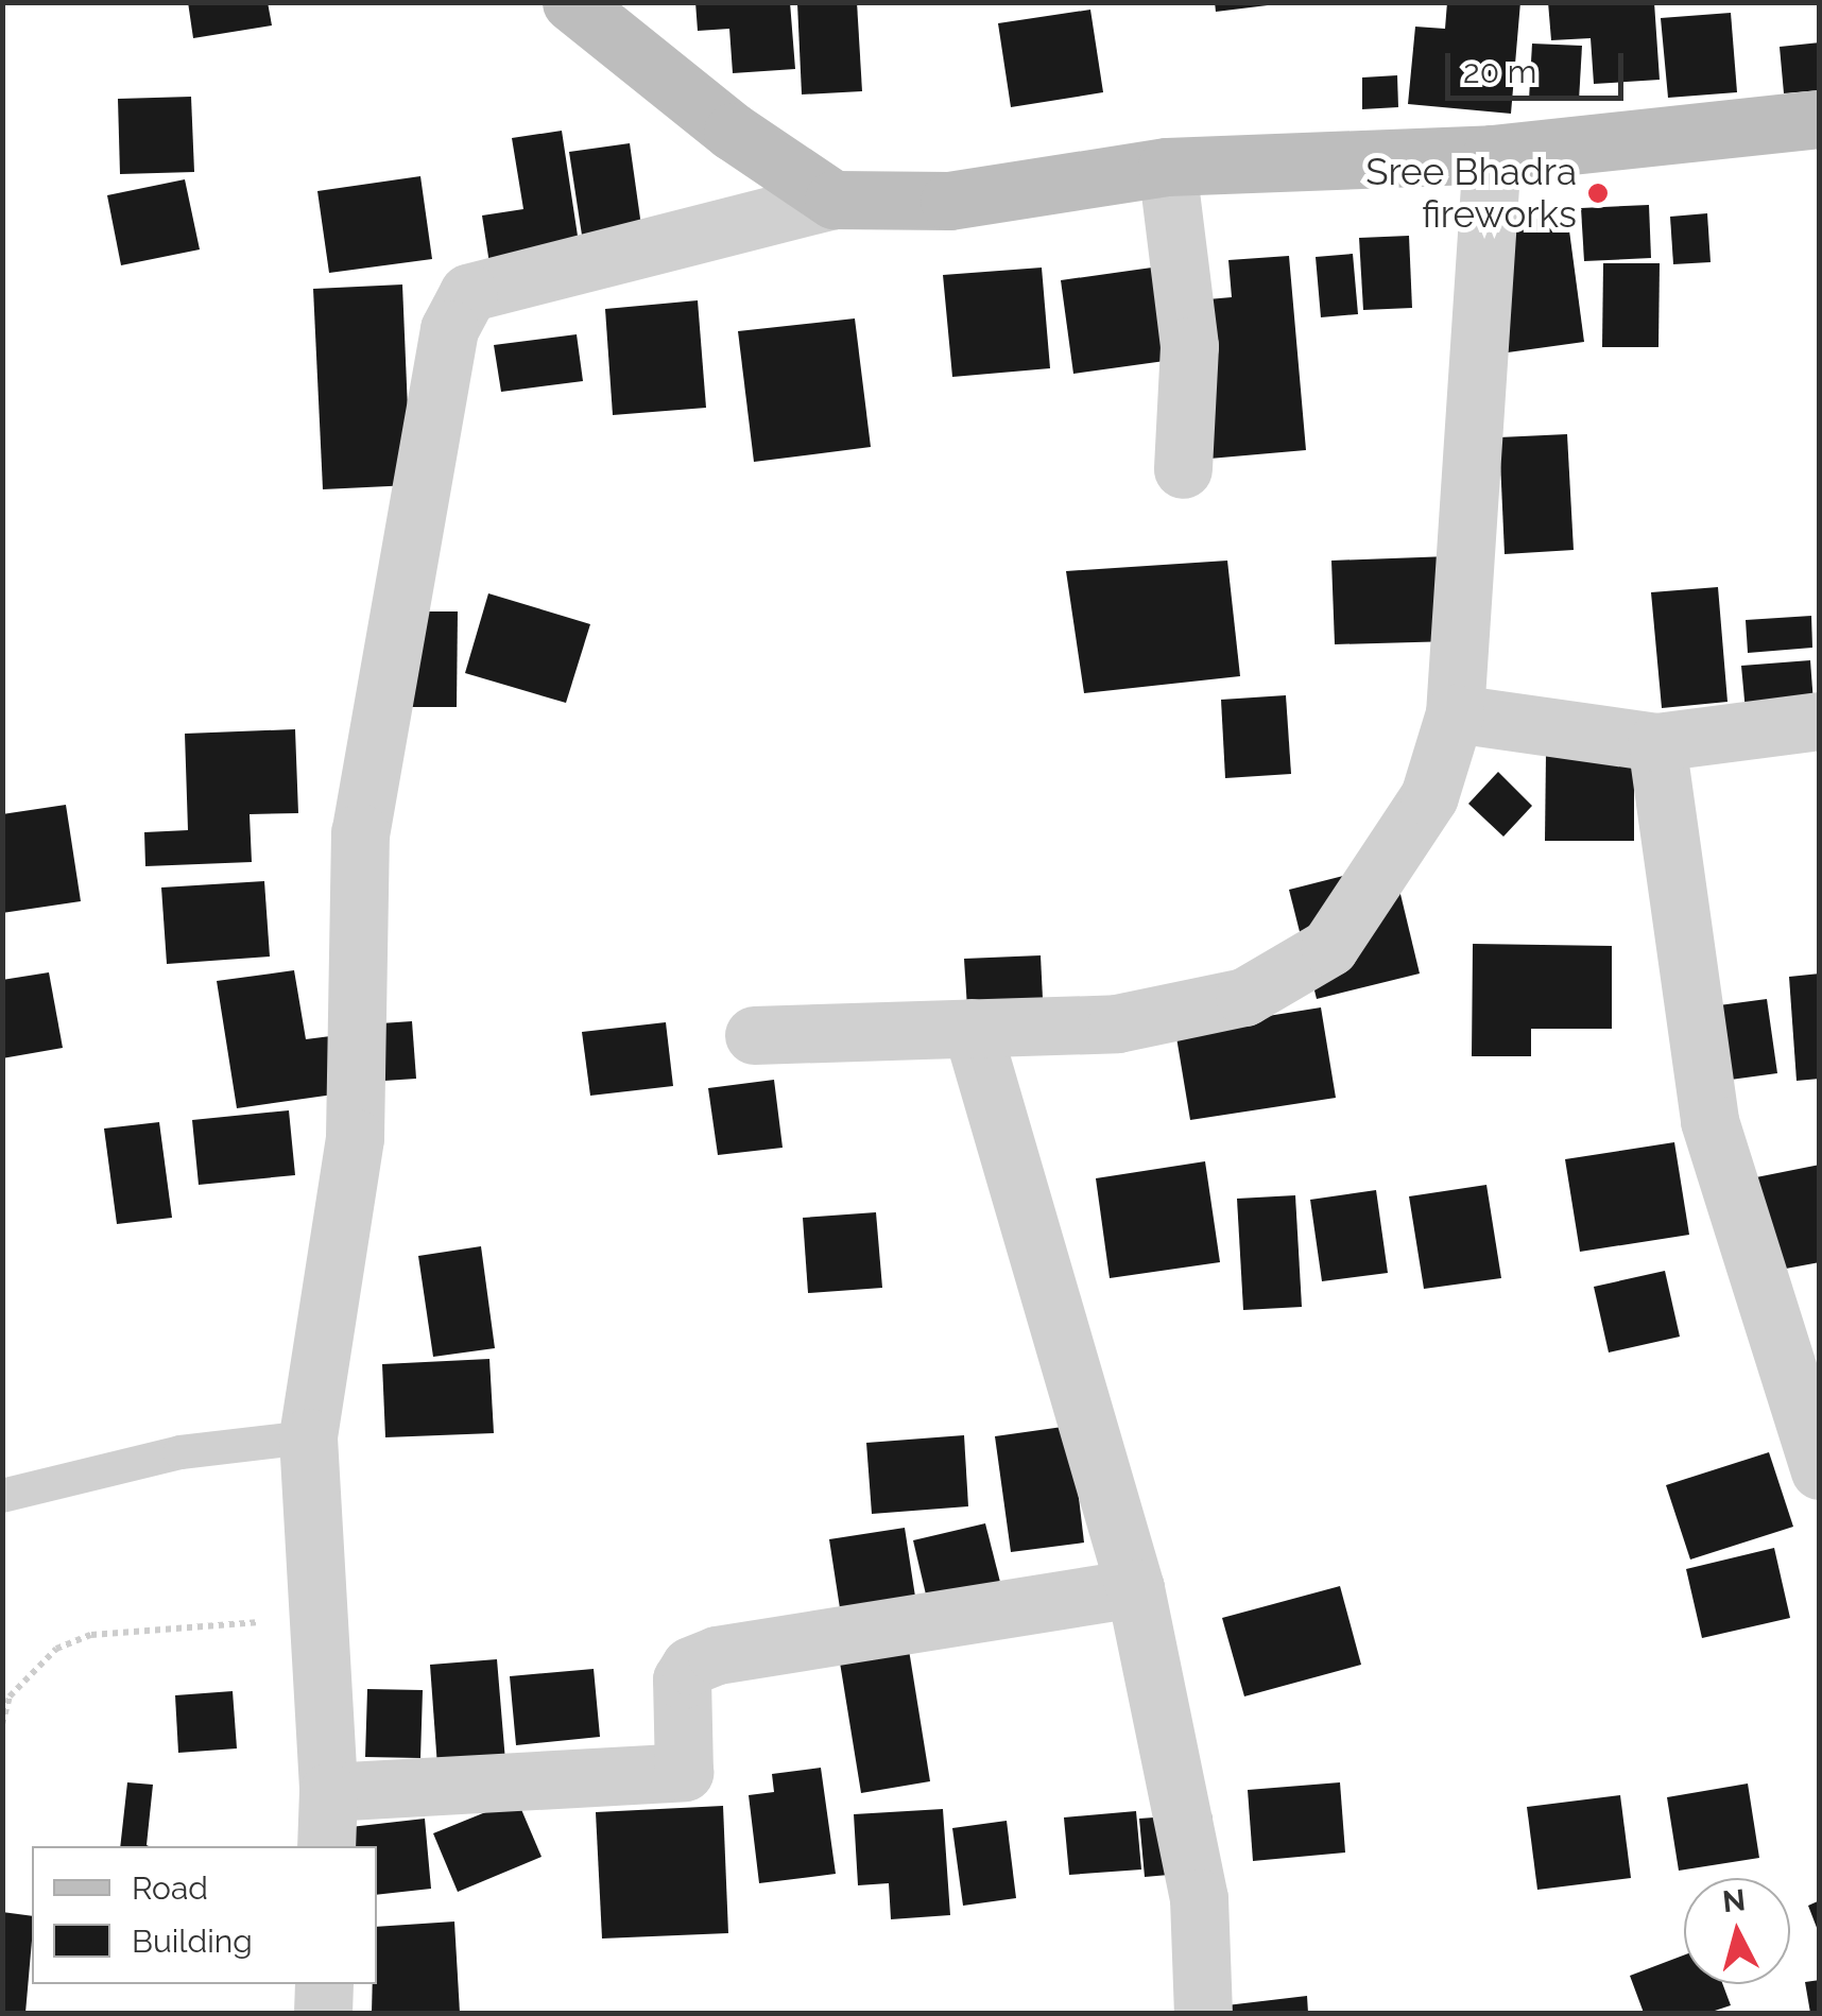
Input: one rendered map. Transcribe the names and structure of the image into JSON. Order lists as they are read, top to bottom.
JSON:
{
  "places": ["Sree Bhadra fireworks"],
  "legend": ["Road", "Building"],
  "scale_bar": "20 m",
  "north": "top"
}
